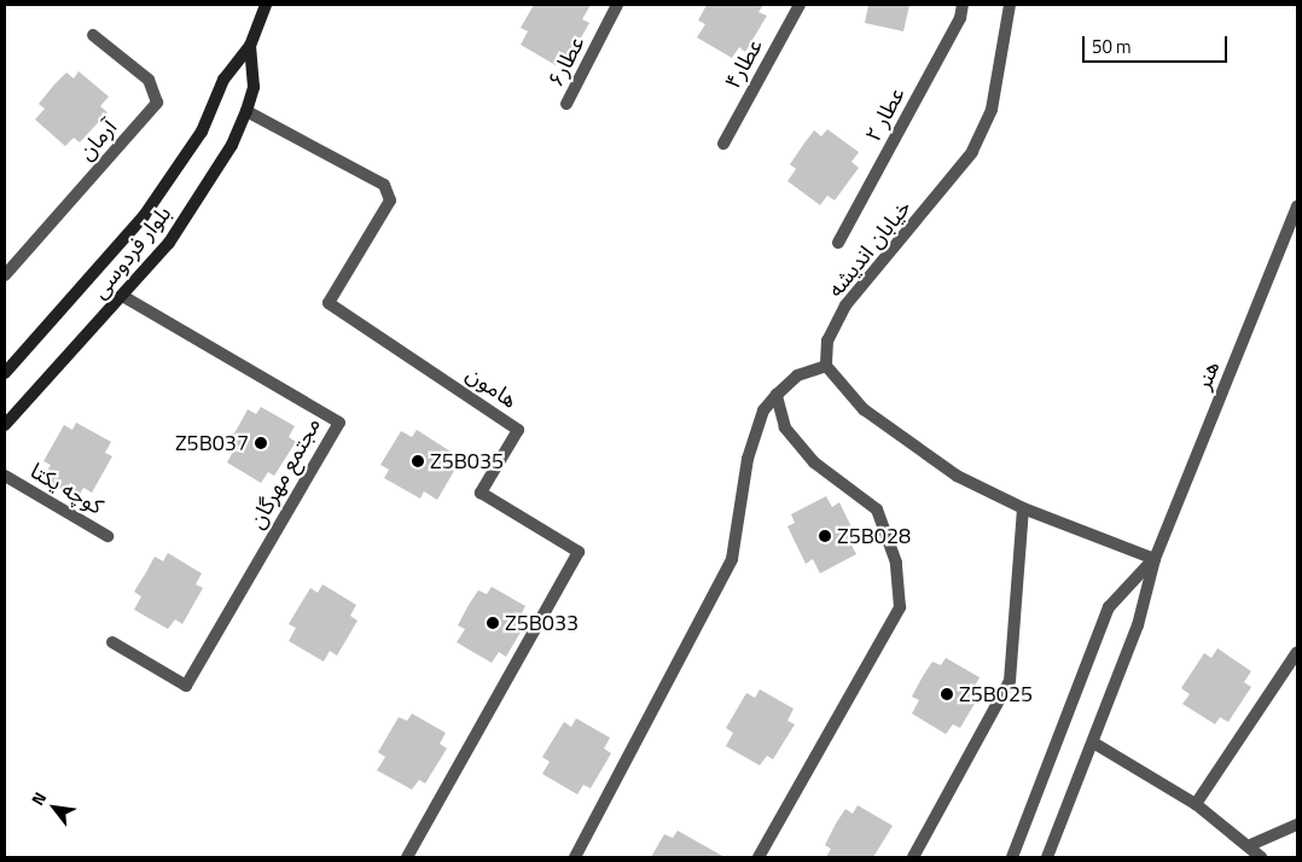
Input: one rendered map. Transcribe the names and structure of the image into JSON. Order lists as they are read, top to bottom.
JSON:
{
  "streets": {
    "main road": ["بلوار فردوسی"],
    "street": [
      "عطار۶",
      "عطار۴",
      "عطار ۲",
      "آرمان",
      "خیابان اندیشه",
      "هنر",
      "هامون",
      "مجتمع مهرگان",
      "کوچه یکتا"
    ]
  },
  "crossings": [
    ["بلوار فردوسی", "هامون"],
    ["بلوار فردوسی", "مجتمع مهرگان"]
  ],
  "places": [
    "Z5B037",
    "Z5B035",
    "Z5B028",
    "Z5B033",
    "Z5B025"
  ],
  "scale_bar": "50 m",
  "north": "top left"
}
